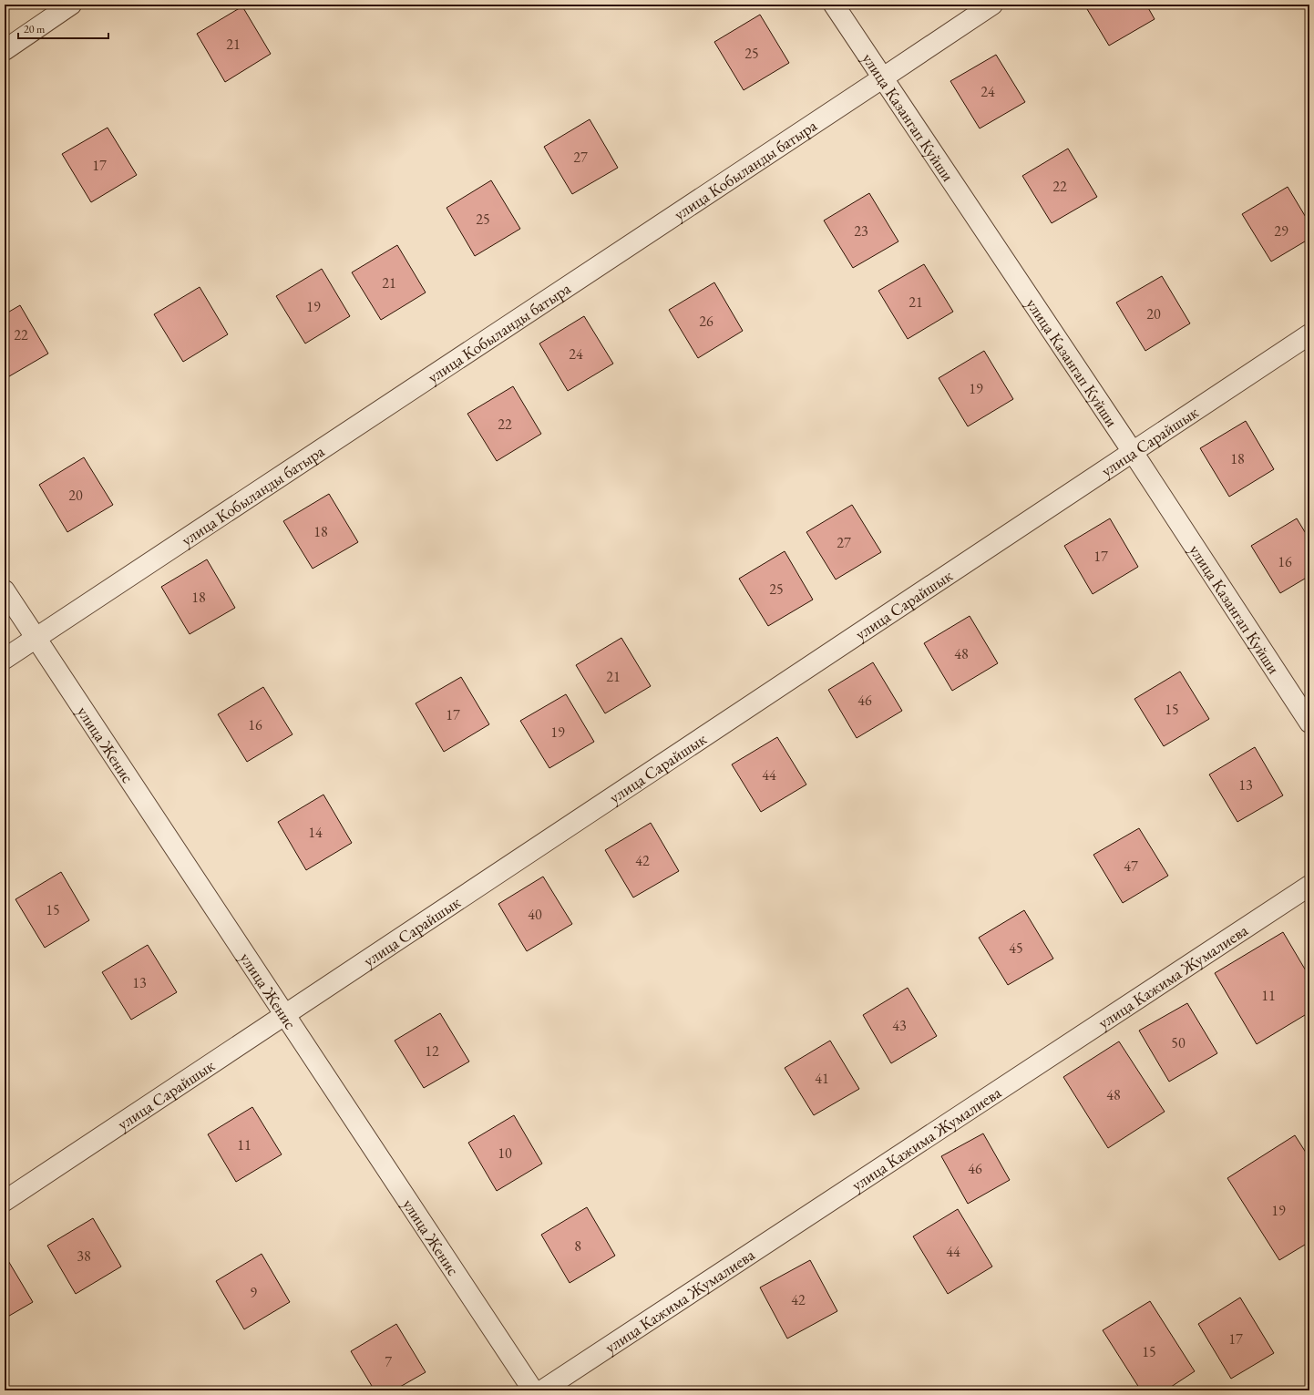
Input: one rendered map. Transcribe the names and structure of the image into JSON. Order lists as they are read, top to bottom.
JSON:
{
  "streets": {
    "street": [
      "улица Казангап Куйши",
      "улица Кобыланды батыра",
      "улица Сарайшык",
      "улица Женис",
      "улица Кажима Жумалиева"
    ]
  },
  "crossings": [
    ["улица Казангап Куйши", "улица Кобыланды батыра"],
    ["улица Казангап Куйши", "улица Сарайшык"],
    ["улица Кобыланды батыра", "улица Женис"],
    ["улица Сарайшык", "улица Женис"]
  ],
  "house_numbers": [
    "21",
    "25",
    "24",
    "27",
    "17",
    "22",
    "25",
    "23",
    "29",
    "21",
    "21",
    "19",
    "20",
    "26",
    "22",
    "24",
    "19",
    "22",
    "18",
    "20",
    "18",
    "27",
    "17",
    "16",
    "25",
    "18",
    "48",
    "21",
    "46",
    "15",
    "17",
    "16",
    "19",
    "44",
    "13",
    "14",
    "42",
    "47",
    "15",
    "40",
    "45",
    "13",
    "11",
    "43",
    "50",
    "12",
    "41",
    "48",
    "11",
    "10",
    "46",
    "19",
    "8",
    "44",
    "38",
    "9",
    "42",
    "17",
    "15",
    "7"
  ],
  "scale_bar": "20 m"
}
